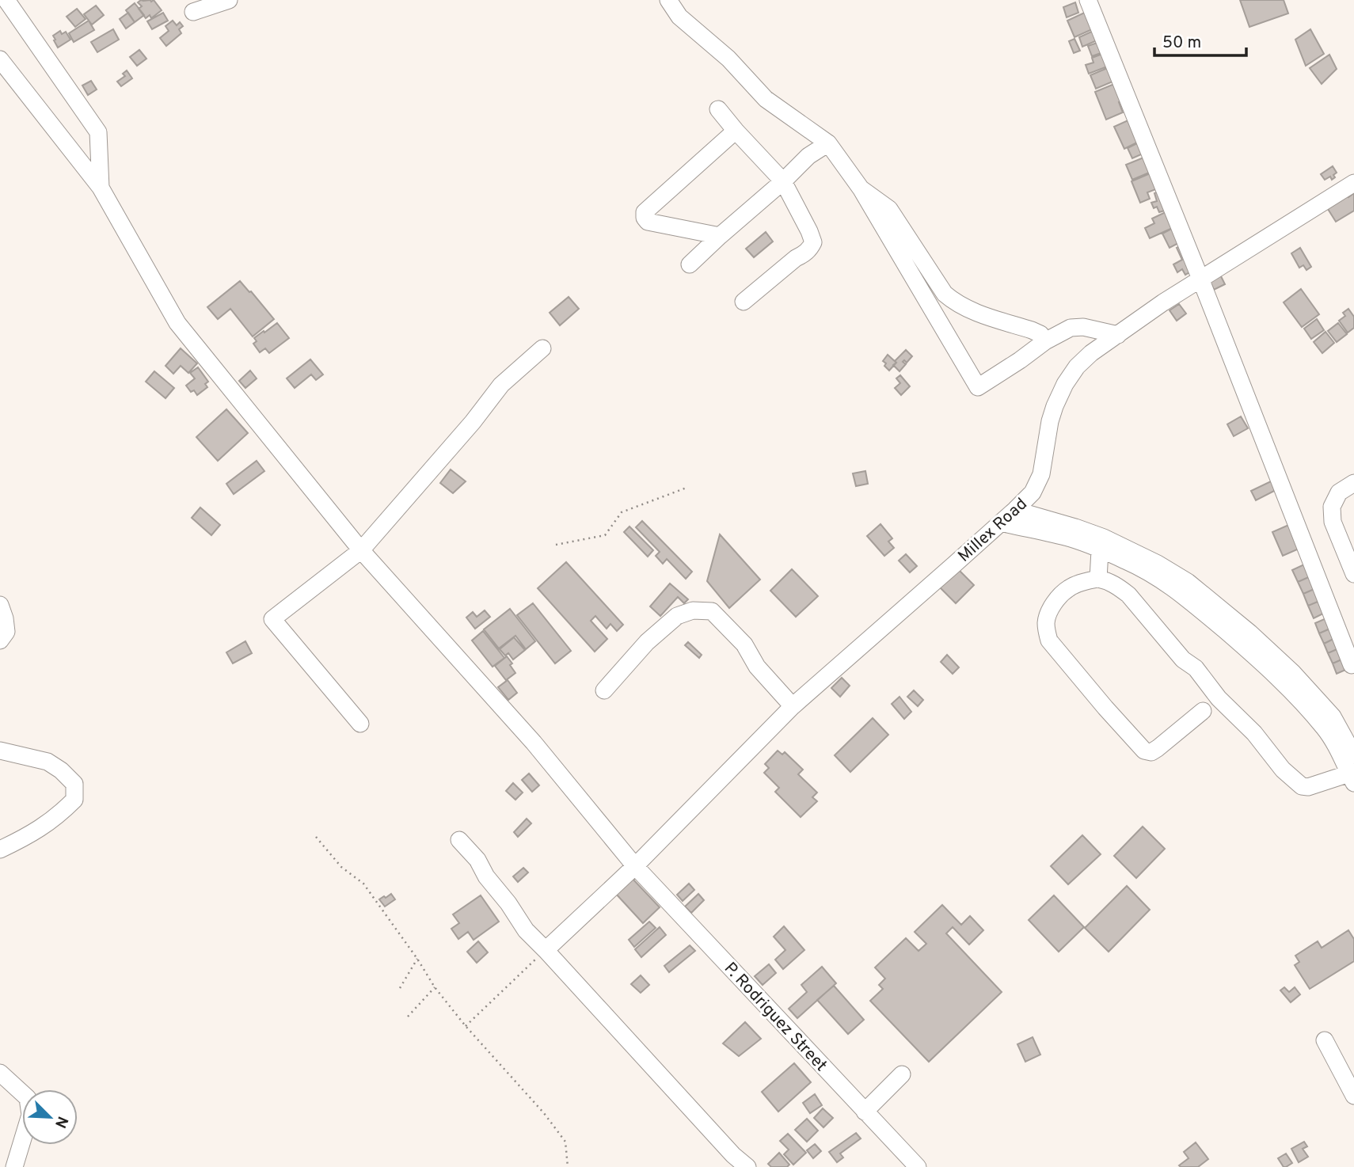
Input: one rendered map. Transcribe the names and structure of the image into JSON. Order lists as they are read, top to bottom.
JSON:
{
  "streets": {
    "street": ["Millex Road", "P. Rodriguez Street"]
  },
  "crossings": [
    ["Millex Road", "P. Rodriguez Street"]
  ],
  "scale_bar": "50 m",
  "north": "bottom right"
}
